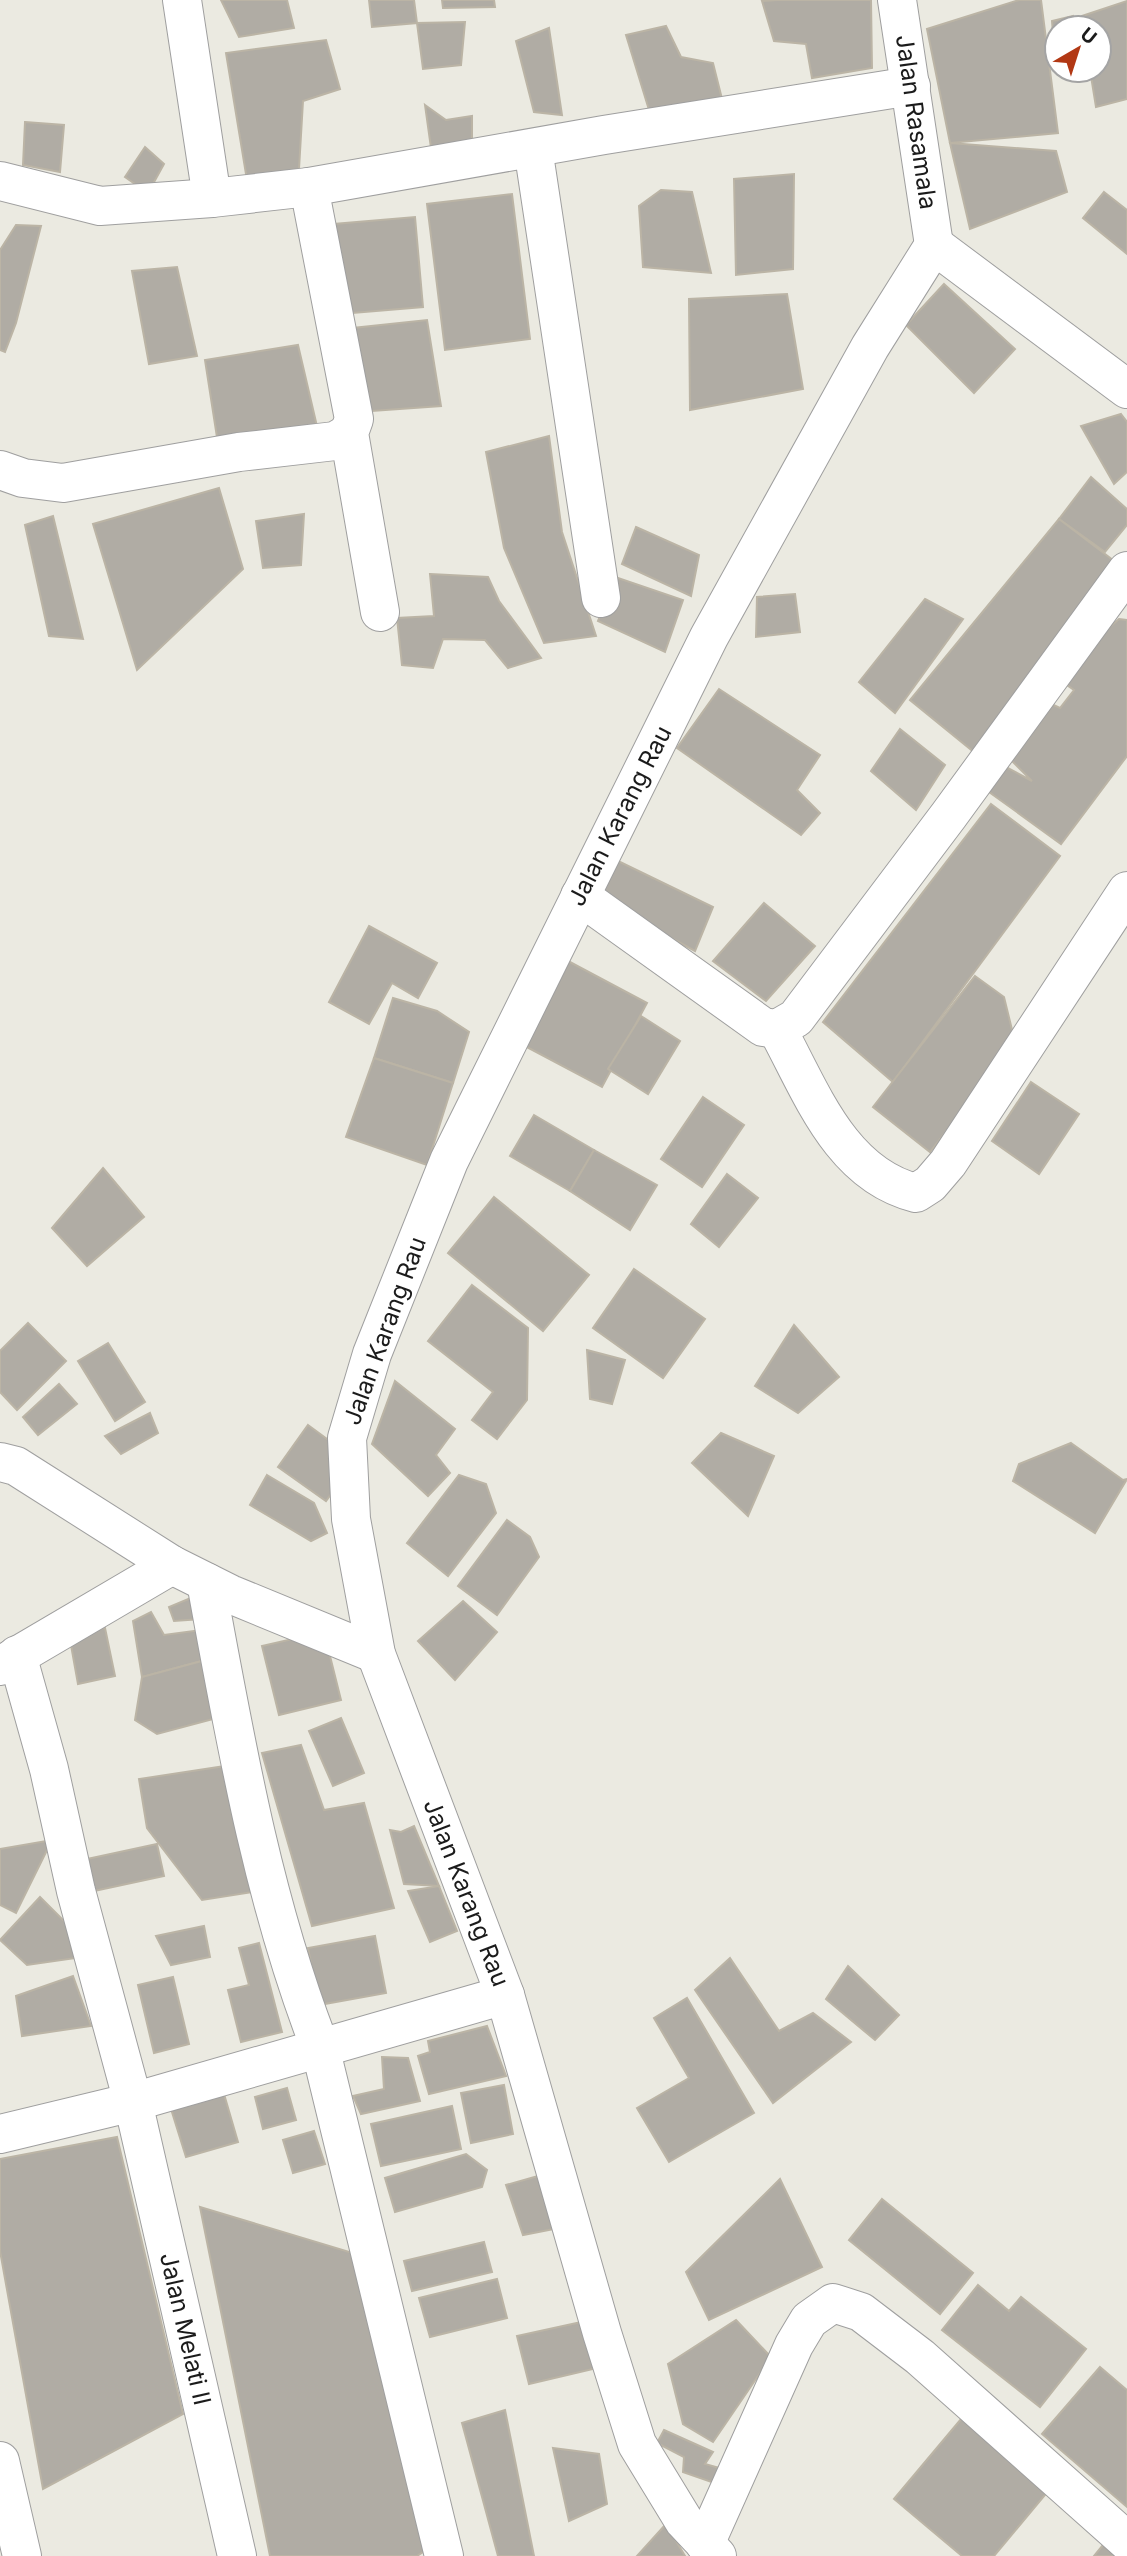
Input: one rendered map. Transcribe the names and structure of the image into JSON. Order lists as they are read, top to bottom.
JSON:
{
  "streets": {
    "street": ["Jalan Rasamala", "Jalan Karang Rau", "Jalan Melati II"]
  },
  "crossings": [
    ["Jalan Rasamala", "Jalan Karang Rau"]
  ],
  "north": "top right"
}
